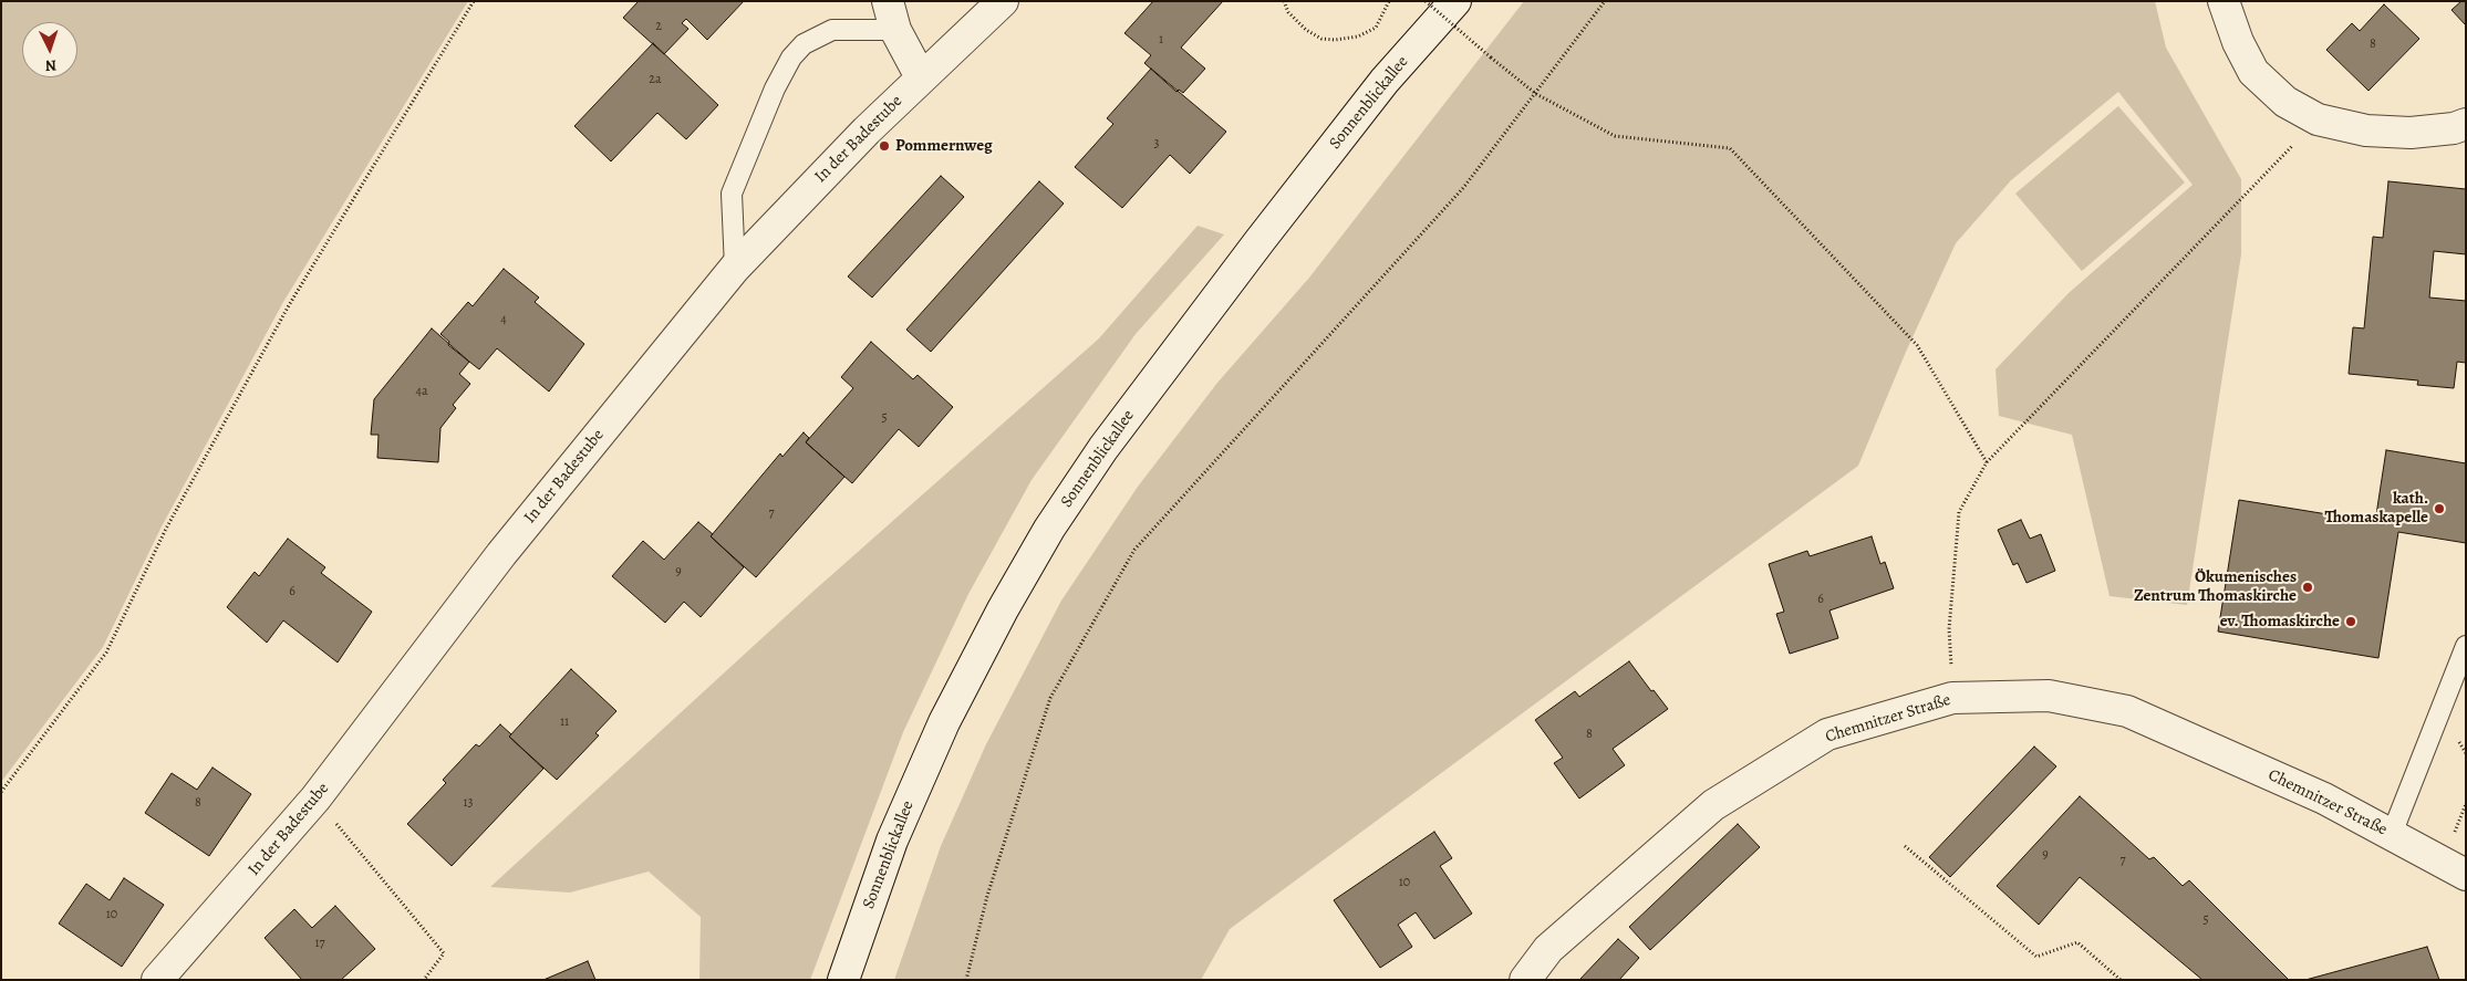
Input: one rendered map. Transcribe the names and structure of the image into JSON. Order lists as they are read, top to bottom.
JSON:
{
  "streets": {
    "street": ["Sonnenblickallee", "In der Badestube", "Chemnitzer Straße"]
  },
  "places": [
    "Pommernweg",
    "kath. Thomaskapelle",
    "Ökumenisches Zentrum Thomaskirche",
    "ev. Thomaskirche"
  ],
  "house_numbers": [
    "2",
    "1",
    "8",
    "2a",
    "3",
    "4",
    "4a",
    "5",
    "7",
    "9",
    "6",
    "6",
    "11",
    "8",
    "8",
    "13",
    "9",
    "7",
    "10",
    "10",
    "5",
    "17"
  ],
  "north": "bottom"
}
